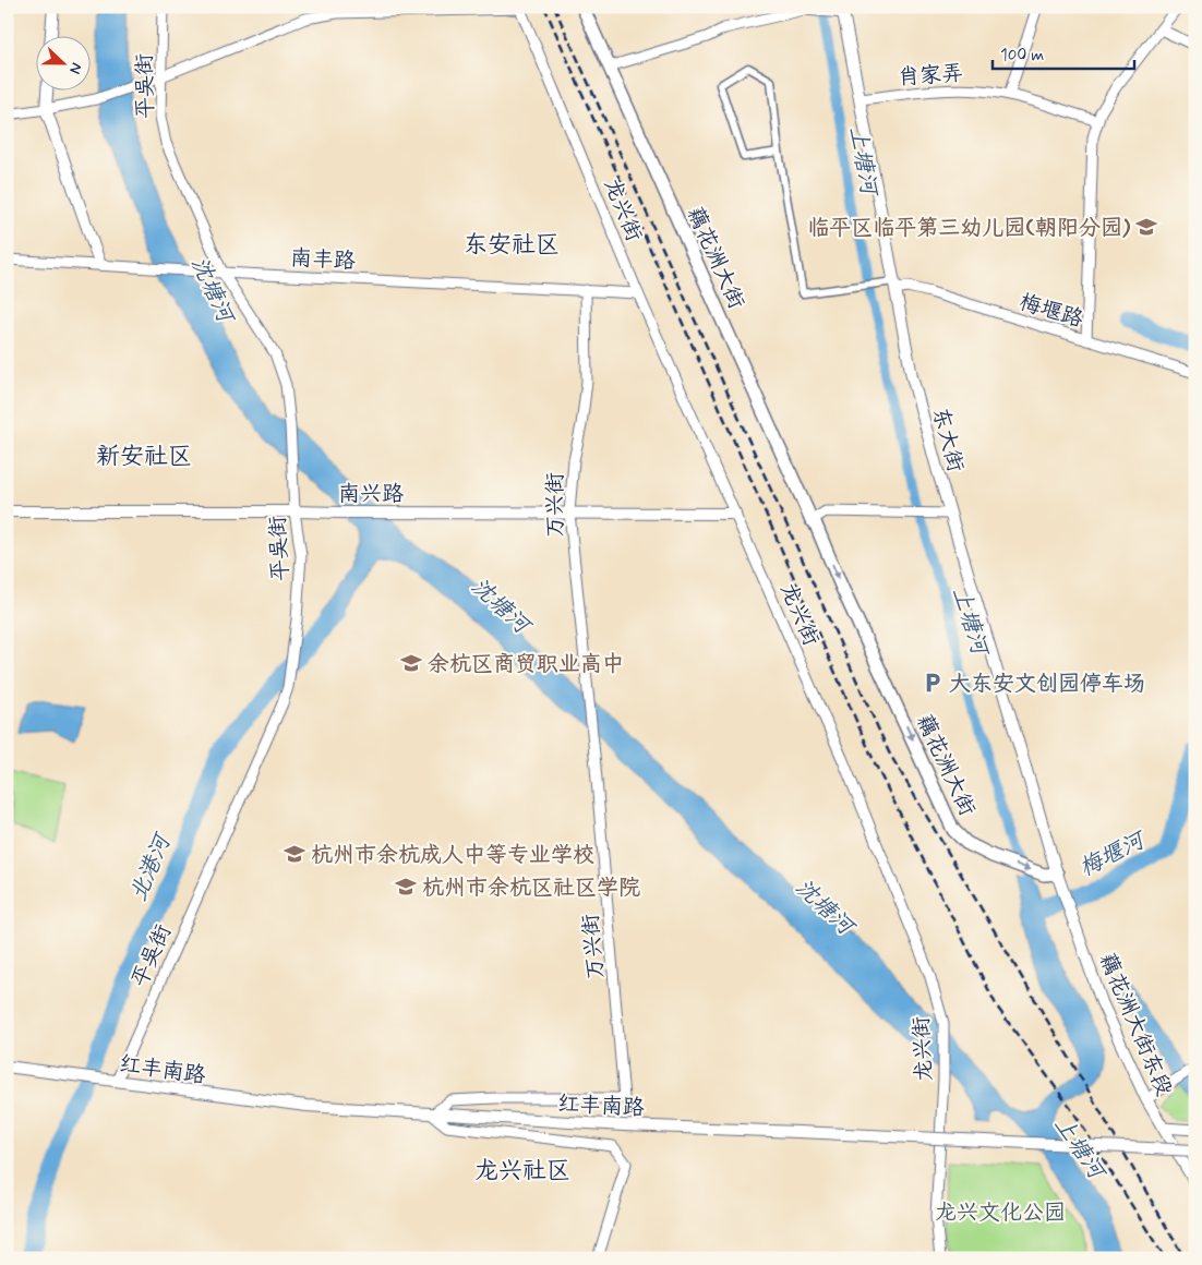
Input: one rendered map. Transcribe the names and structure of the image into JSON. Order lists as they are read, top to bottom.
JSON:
{
  "streets": {
    "main road": ["藕花洲大街"],
    "street": [
      "肖家弄",
      "平吴街",
      "龙兴街",
      "南丰路",
      "梅堰路",
      "东大街",
      "南兴路",
      "万兴街",
      "藕花洲大街东段",
      "红丰南路"
    ]
  },
  "crossings": [
    ["肖家弄", "东大街"],
    ["平吴街", "南丰路"],
    ["平吴街", "南兴路"],
    ["平吴街", "红丰南路"],
    ["龙兴街", "南丰路"],
    ["龙兴街", "南兴路"],
    ["藕花洲大街", "东大街"],
    ["藕花洲大街", "藕花洲大街东段"],
    ["南丰路", "万兴街"],
    ["梅堰路", "东大街"],
    ["东大街", "藕花洲大街东段"],
    ["南兴路", "万兴街"],
    ["万兴街", "红丰南路"]
  ],
  "districts": ["东安社区", "新安社区", "龙兴社区"],
  "water": [
    "上塘河",
    "沈塘河",
    "梅堰河",
    "北港河"
  ],
  "parks": ["龙兴文化公园"],
  "places": {
    "school or university": [
      "临平区临平第三幼儿园(朝阳分园)",
      "余杭区商贸职业高中",
      "杭州市余杭成人中等专业学校",
      "杭州市余杭区社区学院"
    ],
    "parking": ["大东安文创园停车场"]
  },
  "scale_bar": "100 m",
  "north": "right"
}
